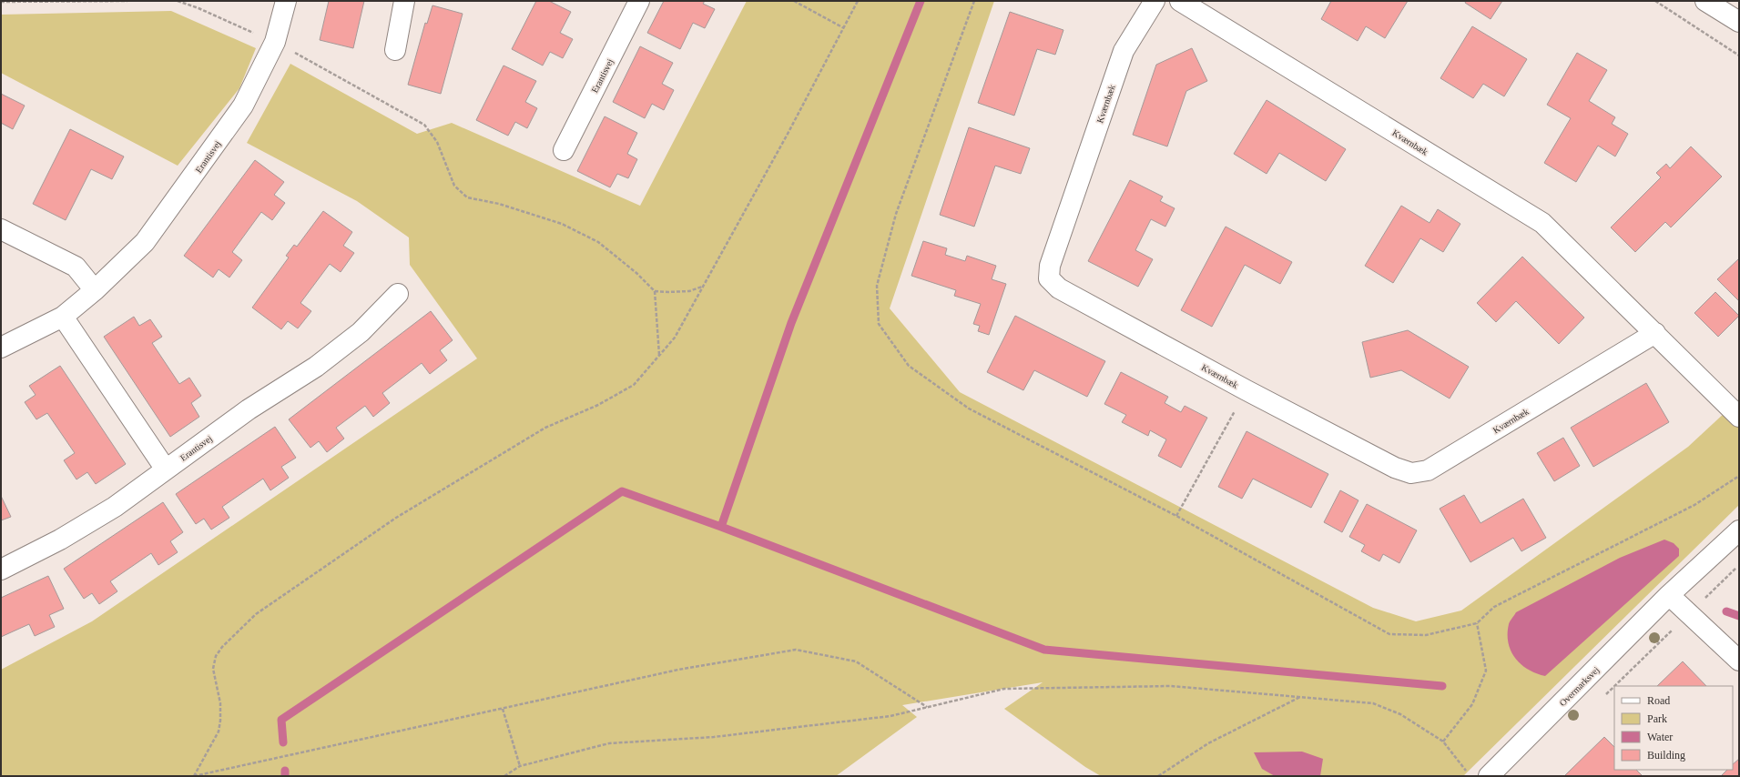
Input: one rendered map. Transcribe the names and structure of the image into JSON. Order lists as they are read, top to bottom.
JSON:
{
  "streets": {
    "street": ["Erantisvej", "Kværnbæk", "Overmarksvej"]
  },
  "legend": [
    "Road",
    "Park",
    "Water",
    "Building"
  ]
}
